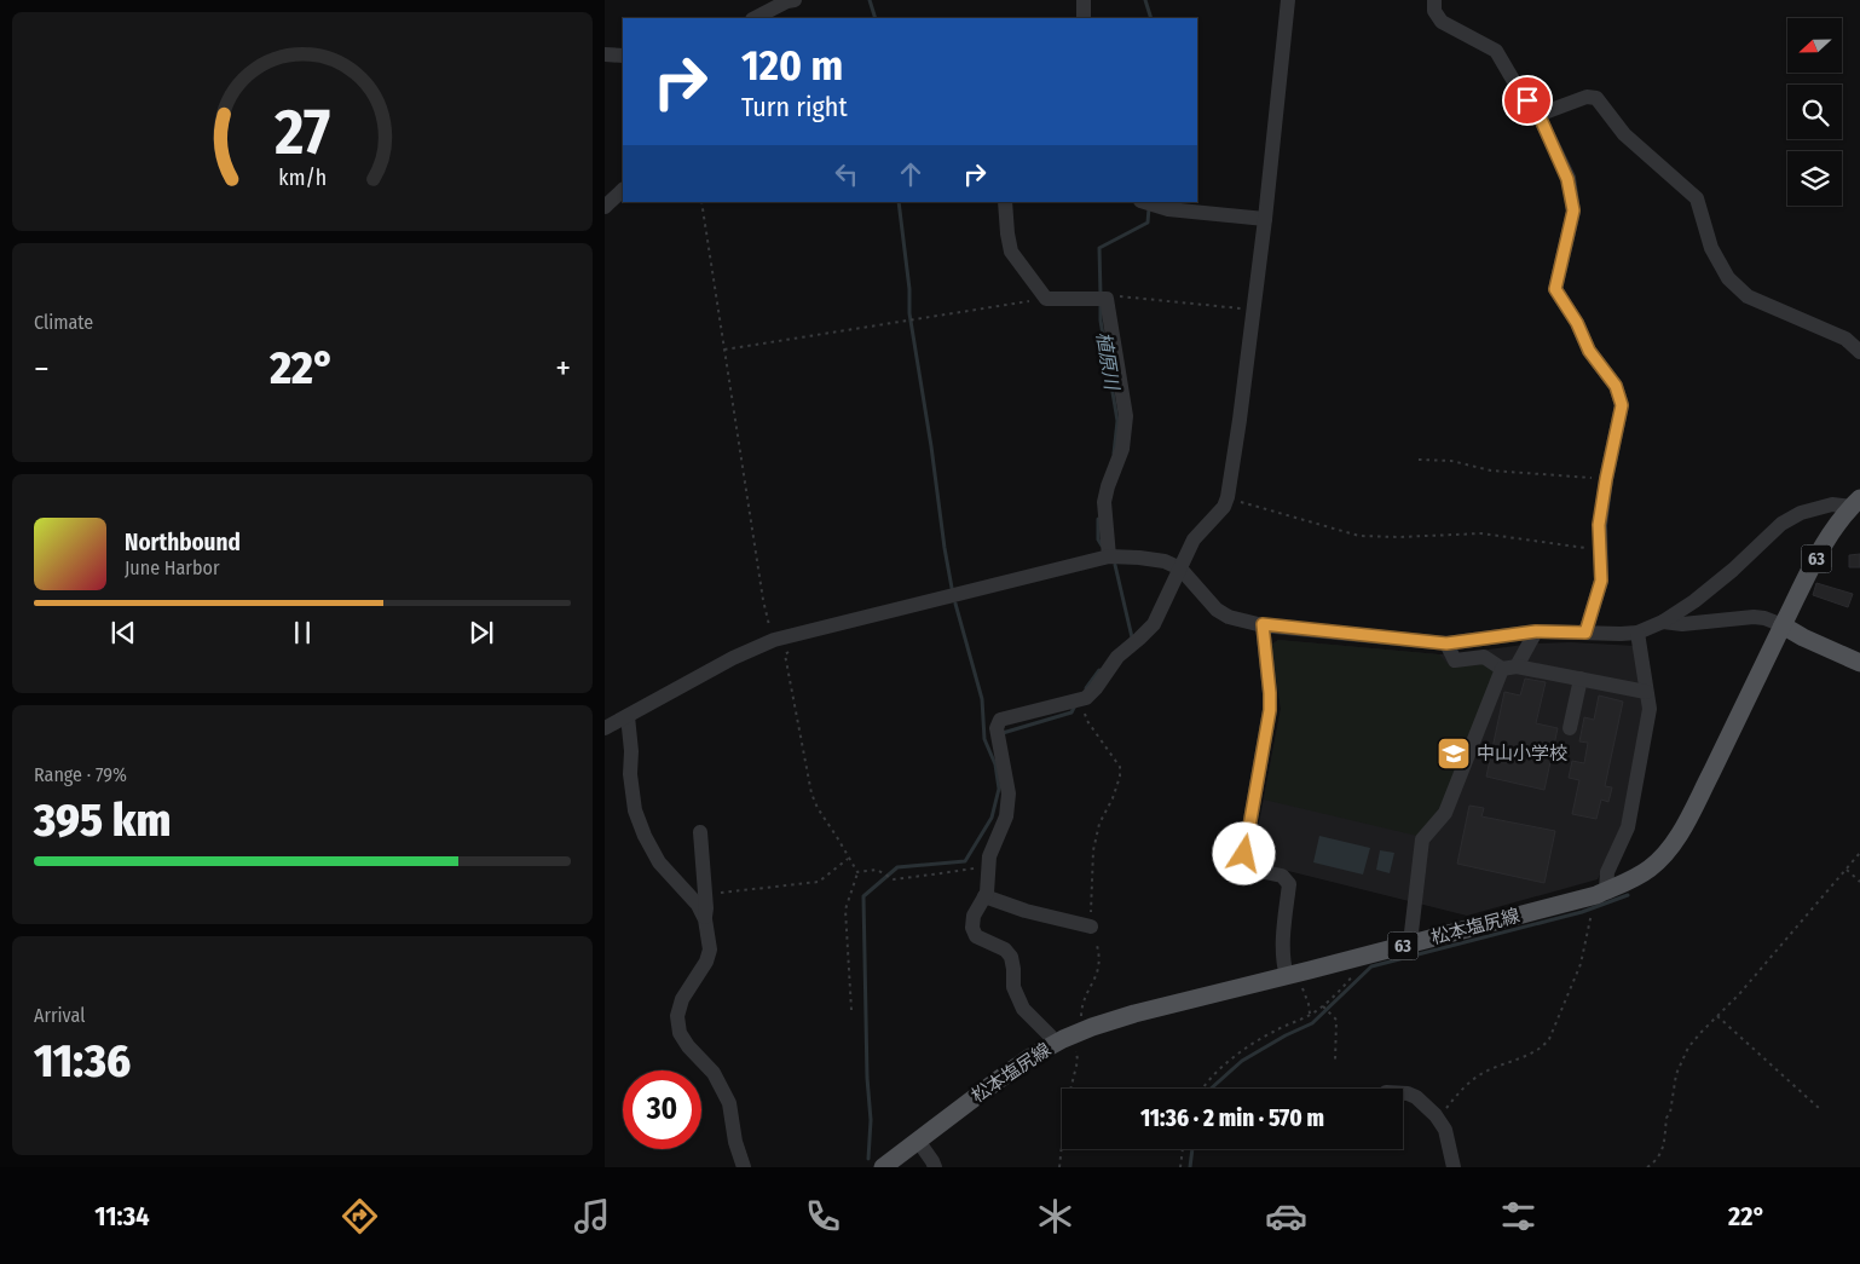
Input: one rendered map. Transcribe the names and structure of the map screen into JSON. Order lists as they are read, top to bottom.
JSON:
{
  "streets": {
    "main road": ["63", "松本塩尻線"]
  },
  "water": ["植原川"],
  "places": {
    "school or university": ["中山小学校"]
  },
  "north": "left",
  "page": {
    "turn": ["120 m", "Turn right"],
    "tile": [
      "Climate",
      ["Range · 79%", "395 km"],
      ["Arrival", "11:36"]
    ],
    "heat": ["−", "22°", "+"],
    "song": ["Northbound", "June Harbor"],
    "limit": "30",
    "trip": "11:36 · 2 min · 570 m",
    "tabs": ["11:34", "22°"],
    "gauge": ["27", "km/h"]
  }
}
